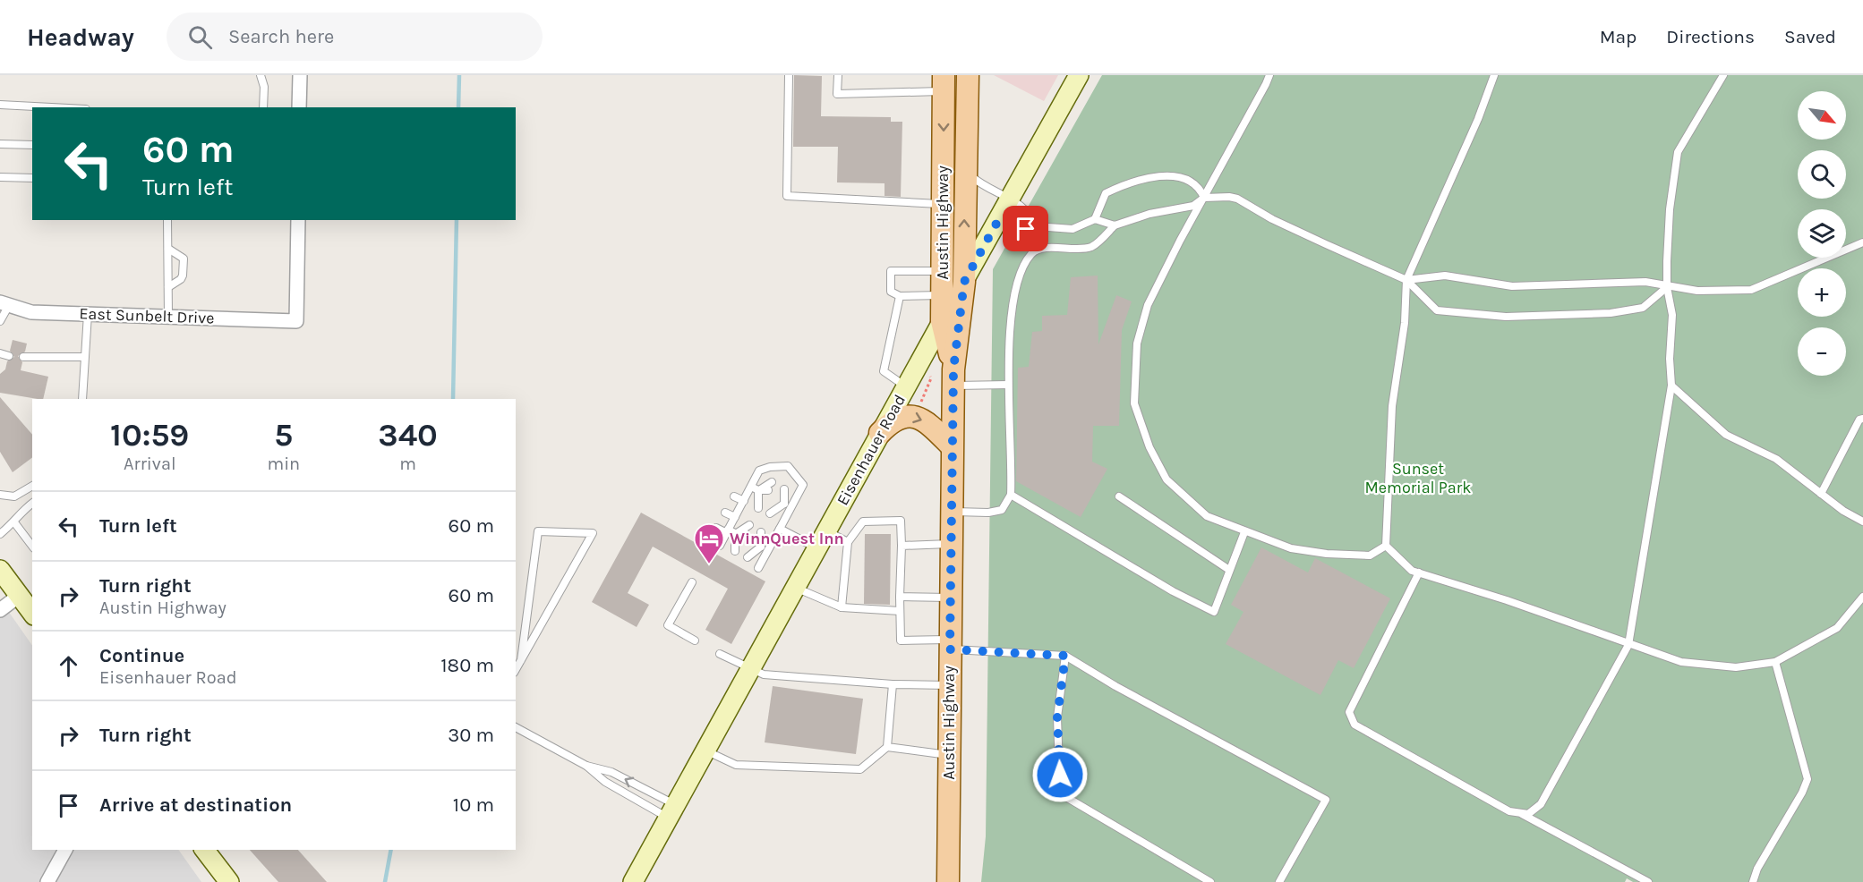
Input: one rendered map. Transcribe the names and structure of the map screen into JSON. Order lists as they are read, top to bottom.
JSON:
{
  "streets": {
    "main road": ["Austin Highway", "Eisenhauer Road"],
    "street": ["East Sunbelt Drive"]
  },
  "crossings": [
    ["Austin Highway", "Eisenhauer Road"]
  ],
  "parks": ["Sunset Memorial Park"],
  "places": {
    "hotel": ["WinnQuest Inn"]
  },
  "north": "bottom right",
  "page": {
    "header": "Headway",
    "search": "Search here",
    "nav": ["Map", "Directions", "Saved"],
    "map_buttons": ["+", "−"],
    "turn": ["60 m", "Turn left"],
    "eta": [
      "10:59",
      "Arrival",
      "5",
      "min",
      "340",
      "m"
    ],
    "list": [
      {
        "name": "Turn left",
        "value": "60 m"
      },
      {
        "name": "Turn right",
        "note": "Austin Highway",
        "value": "60 m"
      },
      {
        "name": "Continue",
        "note": "Eisenhauer Road",
        "value": "180 m"
      },
      {
        "name": "Turn right",
        "value": "30 m"
      },
      {
        "name": "Arrive at destination",
        "value": "10 m"
      }
    ]
  }
}
